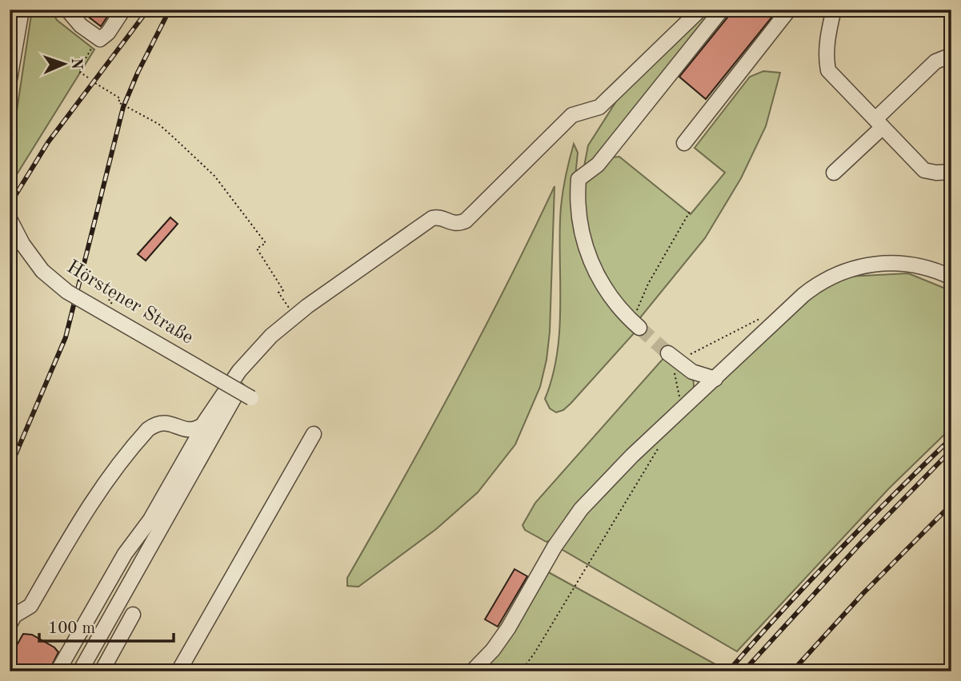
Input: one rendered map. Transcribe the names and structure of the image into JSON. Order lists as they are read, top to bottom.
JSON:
{
  "streets": {
    "street": ["Hörstener Straße"]
  },
  "scale_bar": "100 m",
  "north": "right"
}
